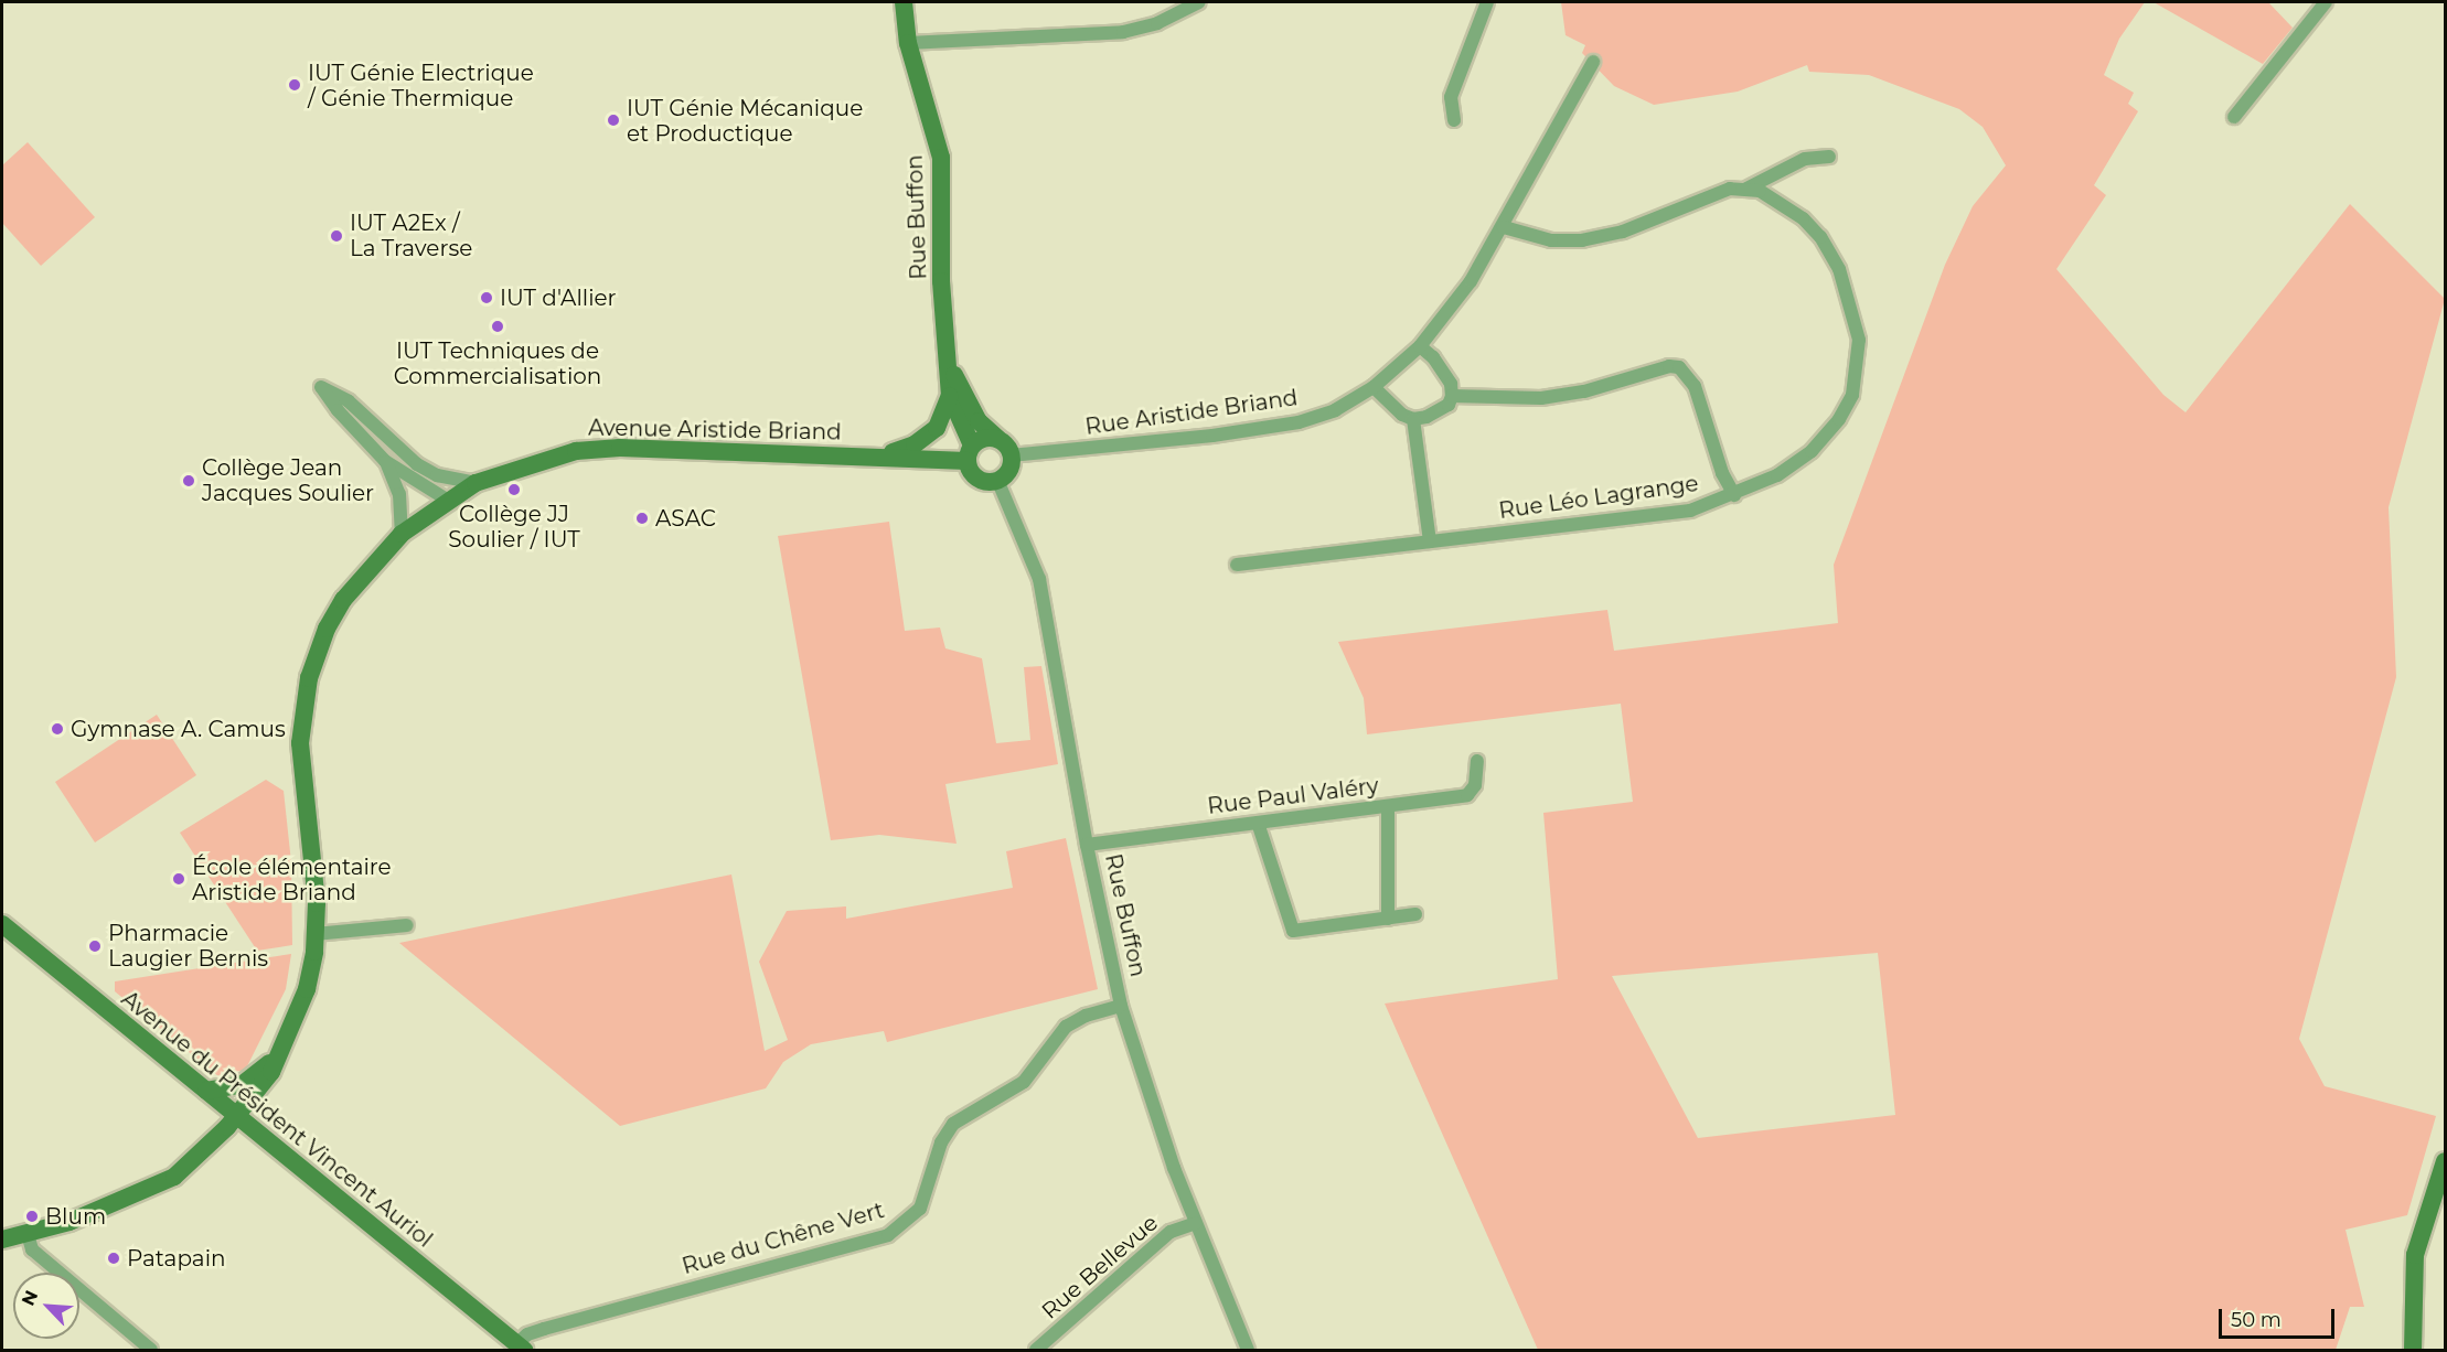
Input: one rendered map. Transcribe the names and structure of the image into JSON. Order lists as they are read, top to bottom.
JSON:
{
  "streets": {
    "main road": ["Rue Buffon", "Avenue Aristide Briand", "Avenue du Président Vincent Auriol"],
    "street": [
      "Rue Aristide Briand",
      "Rue Léo Lagrange",
      "Rue Paul Valéry",
      "Rue du Chêne Vert",
      "Rue Bellevue"
    ]
  },
  "crossings": [
    ["Rue Buffon", "Rue Aristide Briand"],
    ["Rue Buffon", "Avenue Aristide Briand"],
    ["Rue Buffon", "Rue Paul Valéry"],
    ["Rue Buffon", "Rue du Chêne Vert"],
    ["Rue Buffon", "Rue Bellevue"],
    ["Rue Aristide Briand", "Avenue Aristide Briand"],
    ["Avenue Aristide Briand", "Avenue du Président Vincent Auriol"],
    ["Avenue du Président Vincent Auriol", "Rue du Chêne Vert"]
  ],
  "places": [
    "IUT Génie Electrique / Génie Thermique",
    "IUT Génie Mécanique et Productique",
    "IUT A2Ex / La Traverse",
    "IUT d'Allier",
    "IUT Techniques de Commercialisation",
    "Collège Jean Jacques Soulier",
    "Collège JJ Soulier / IUT",
    "ASAC",
    "Gymnase A. Camus",
    "École élémentaire Aristide Briand",
    "Pharmacie Laugier Bernis",
    "Blum",
    "Patapain"
  ],
  "scale_bar": "50 m",
  "north": "top left"
}
